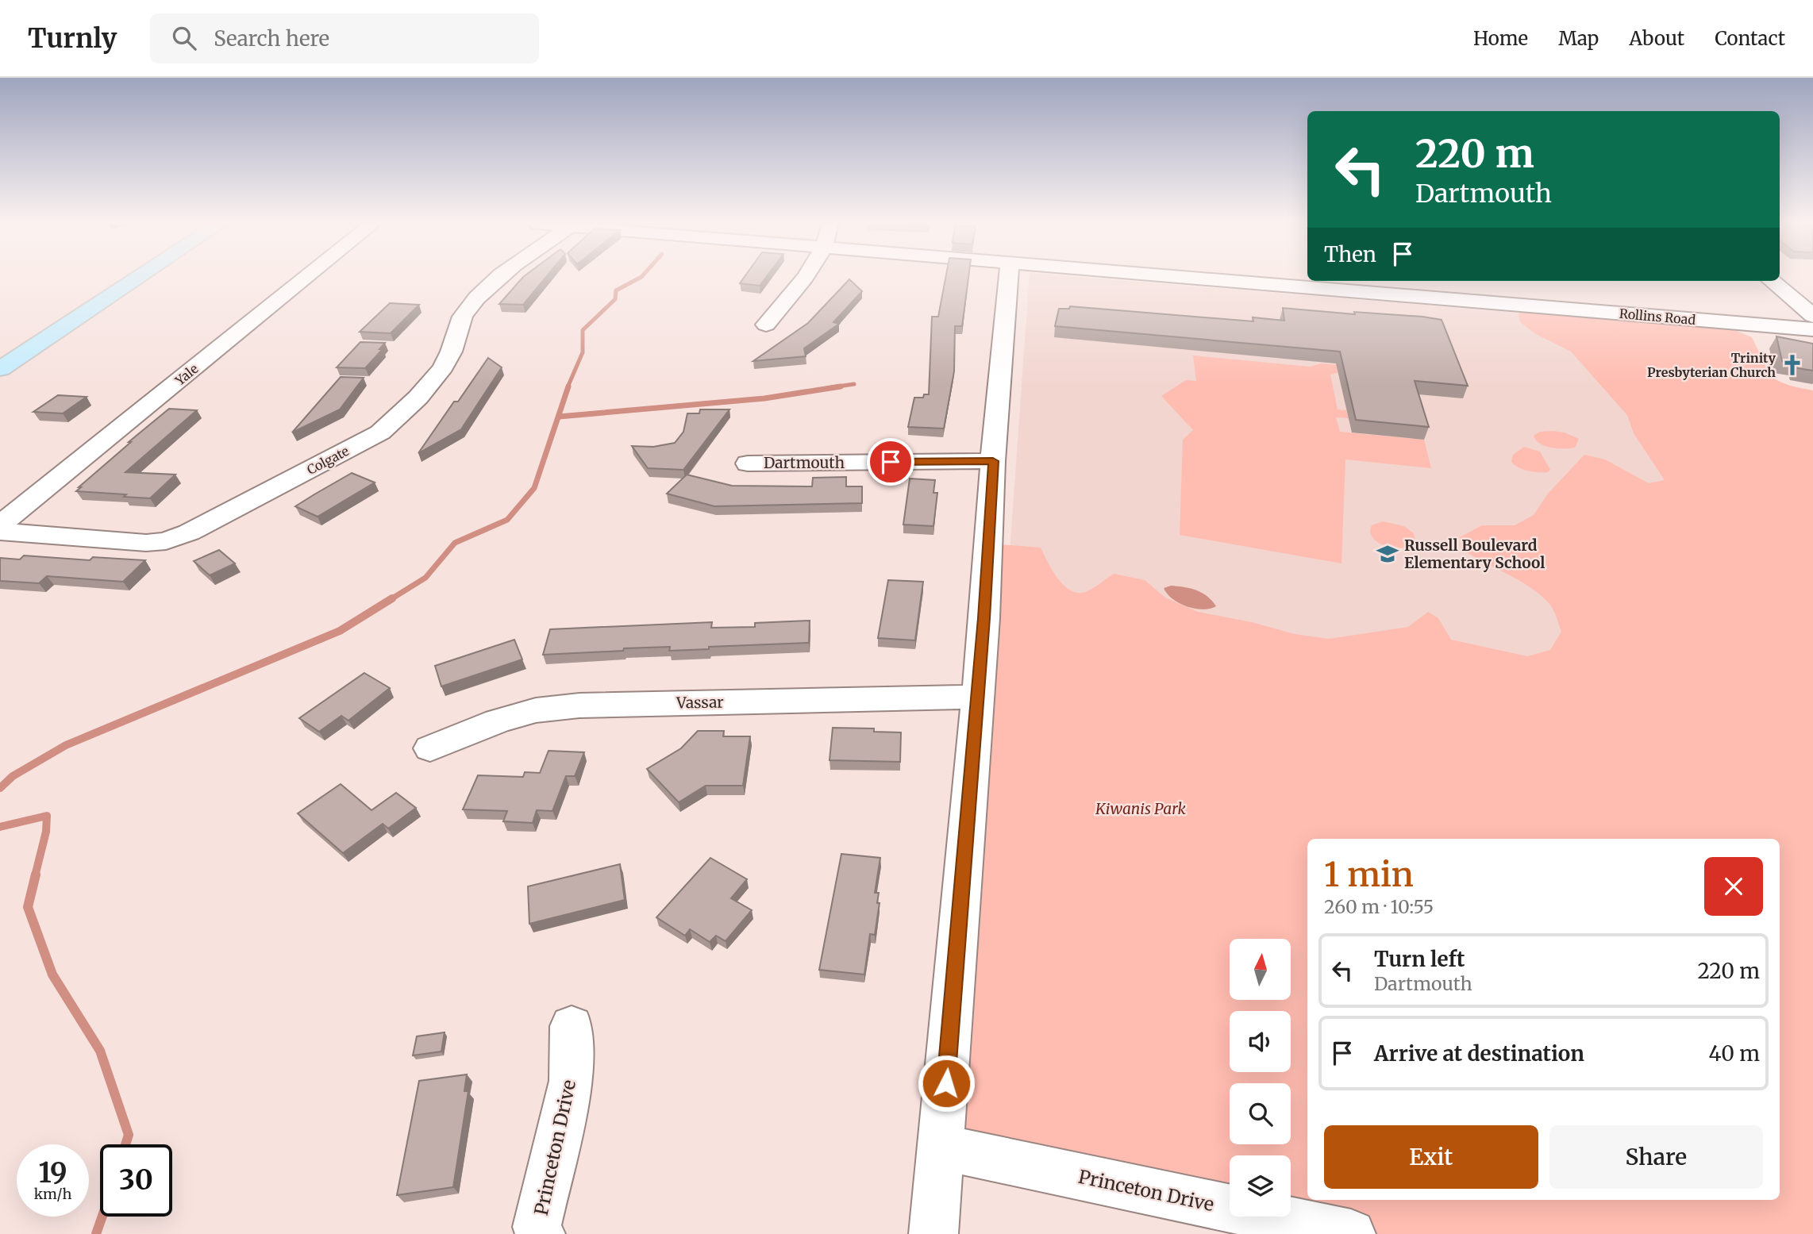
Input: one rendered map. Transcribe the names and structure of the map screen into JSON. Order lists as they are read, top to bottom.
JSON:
{
  "streets": {
    "street": [
      "Rollins Road",
      "Yale",
      "Colgate",
      "Dartmouth",
      "Vassar",
      "Princeton Drive"
    ]
  },
  "parks": ["Kiwanis Park"],
  "places": {
    "church": ["Trinity Presbyterian Church"],
    "school or university": ["Russell Boulevard Elementary School"]
  },
  "north": "top",
  "page": {
    "header": "Turnly",
    "search": "Search here",
    "nav": [
      "Home",
      "Map",
      "About",
      "Contact"
    ],
    "turn": ["220 m", "Dartmouth"],
    "then": "Then",
    "heading": ["1 min", "260 m · 10:55"],
    "list": [
      {
        "name": "Turn left",
        "note": "Dartmouth",
        "value": "220 m"
      },
      {
        "name": "Arrive at destination",
        "value": "40 m"
      }
    ],
    "buttons": ["Exit", "Share"],
    "speed": "19 km/h",
    "limit": "30"
  }
}
